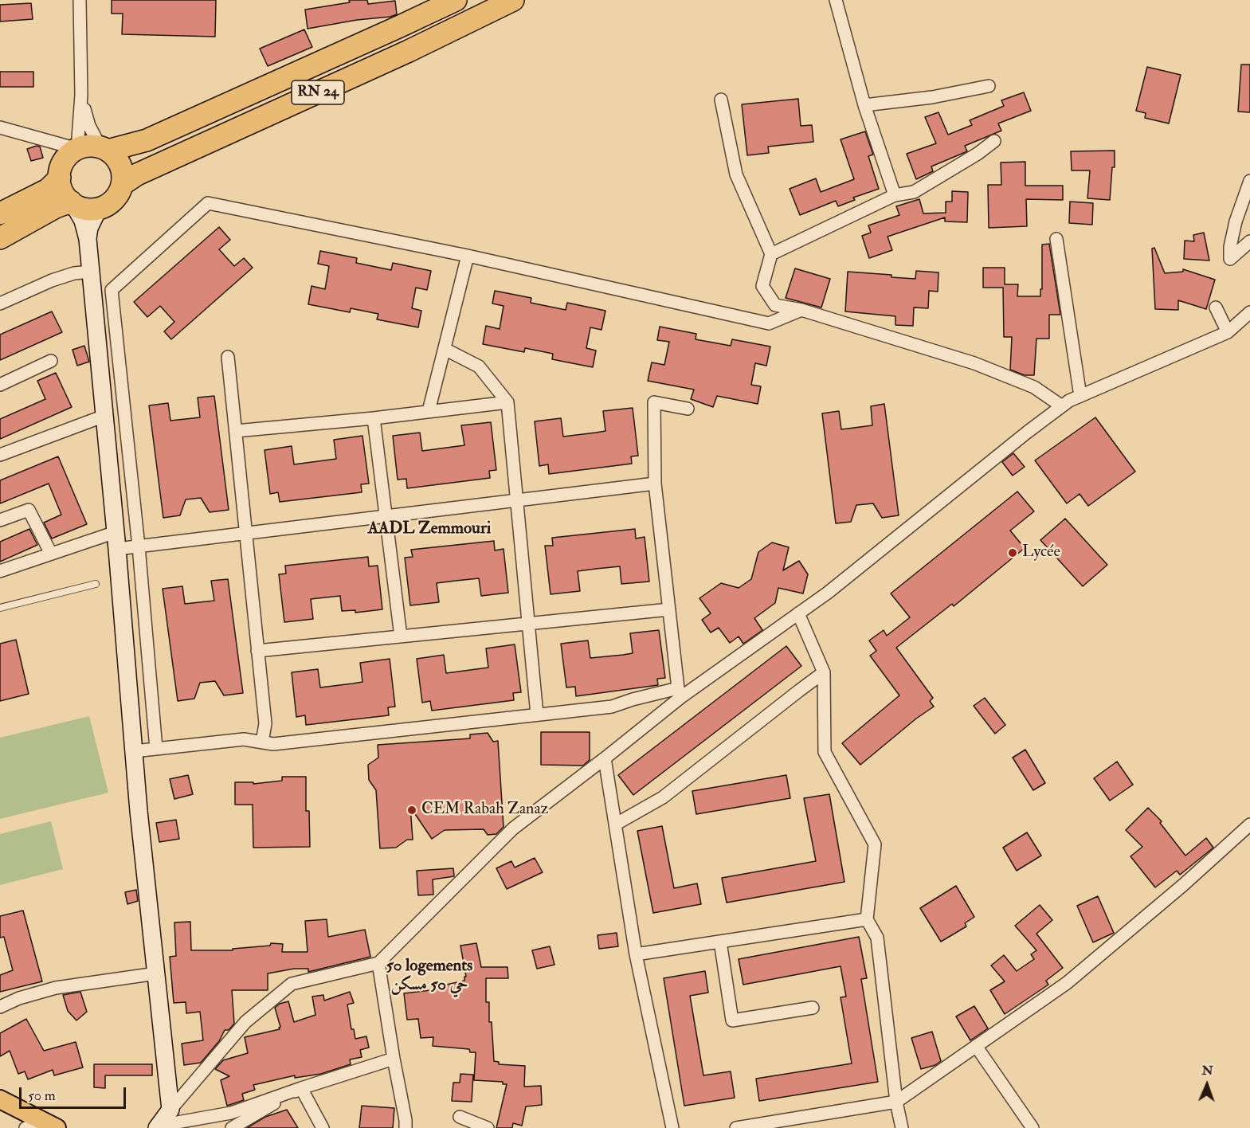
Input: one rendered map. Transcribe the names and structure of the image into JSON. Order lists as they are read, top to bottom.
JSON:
{
  "streets": {
    "highway": ["RN 24"]
  },
  "districts": ["AADL Zemmouri", "50 logements حي 50 مسكن"],
  "places": ["Lycée", "CEM Rabah Zanaz"],
  "scale_bar": "50 m",
  "north": "top"
}
